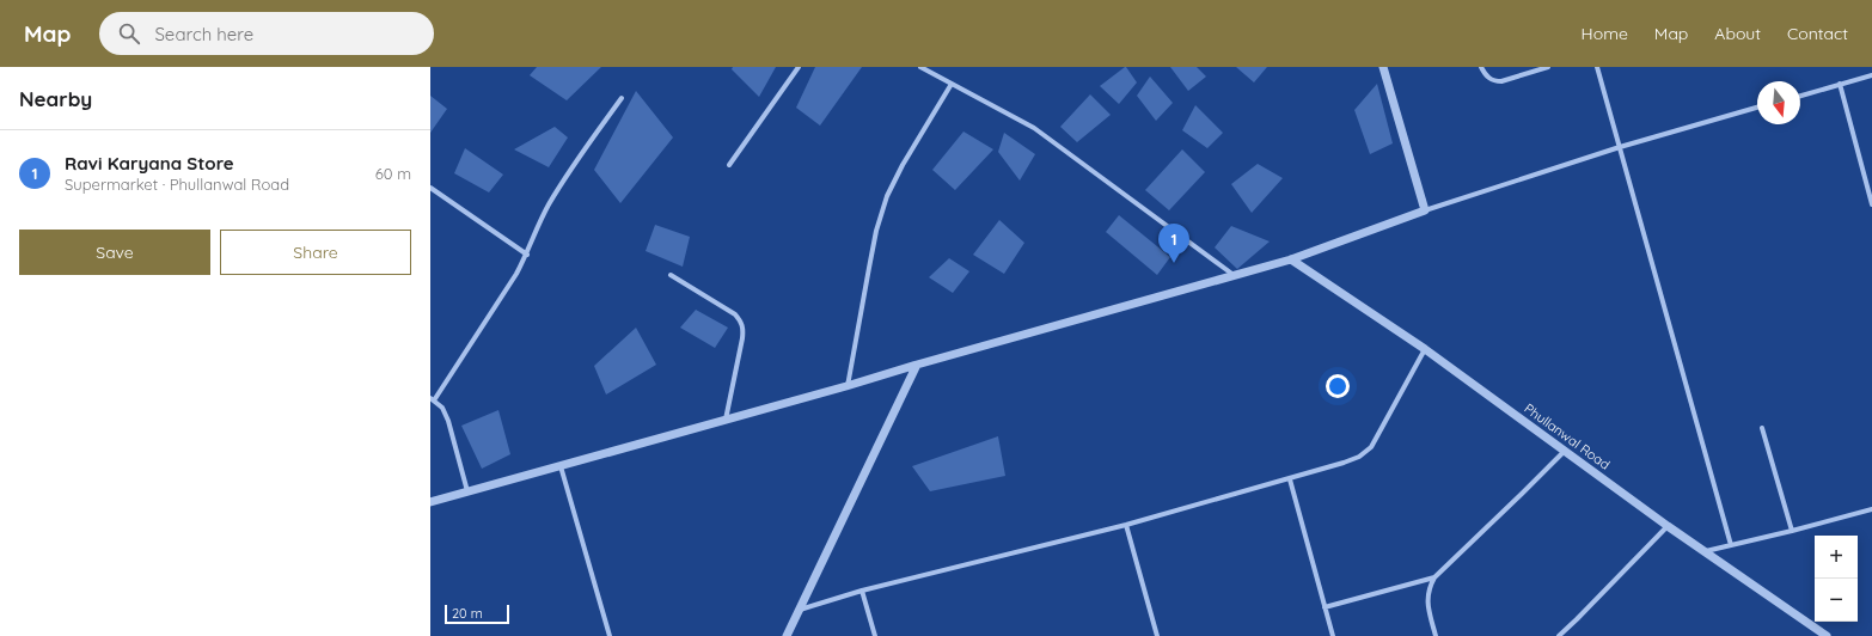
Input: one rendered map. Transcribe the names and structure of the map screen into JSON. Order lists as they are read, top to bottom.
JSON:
{
  "streets": {
    "street": ["Phullanwal Road"]
  },
  "scale_bar": "20 m",
  "north": "bottom",
  "page": {
    "header": "Map",
    "search": "Search here",
    "nav": [
      "Home",
      "Map",
      "About",
      "Contact"
    ],
    "heading": "Nearby",
    "list": [
      {
        "mark": "1",
        "name": "Ravi Karyana Store",
        "note": "Supermarket · Phullanwal Road",
        "value": "60 m"
      }
    ],
    "buttons": ["Save", "Share"],
    "pins": "1",
    "map_buttons": ["+", "−"],
    "scale": "20 m"
  }
}
